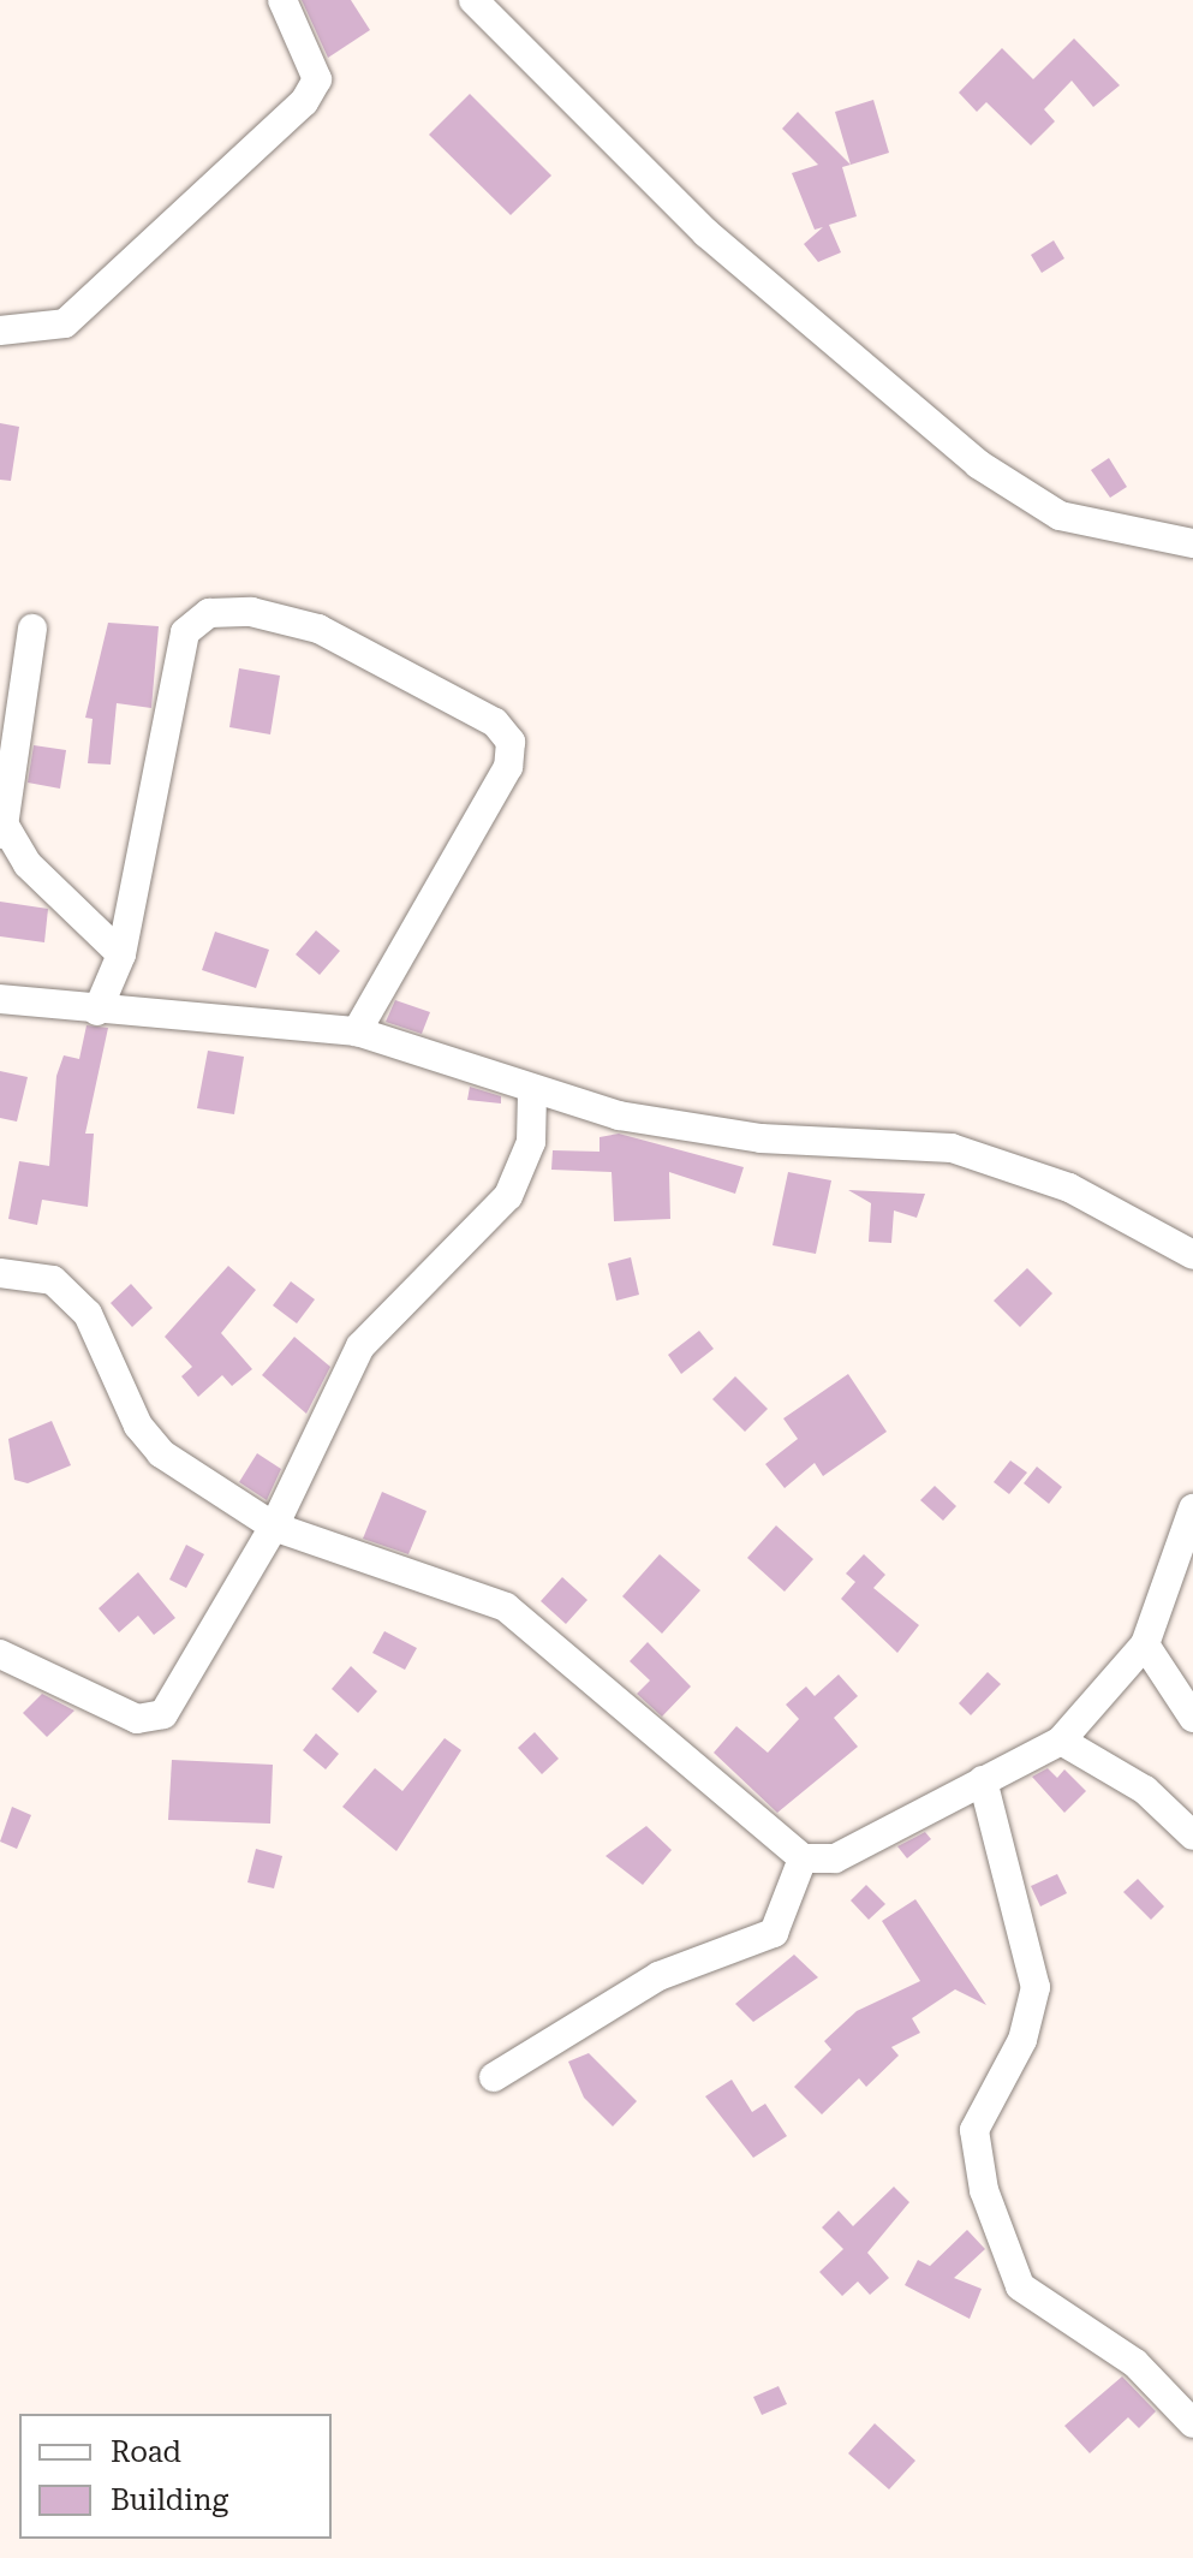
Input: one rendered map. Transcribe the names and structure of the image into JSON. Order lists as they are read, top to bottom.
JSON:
{
  "legend": ["Road", "Building"]
}
